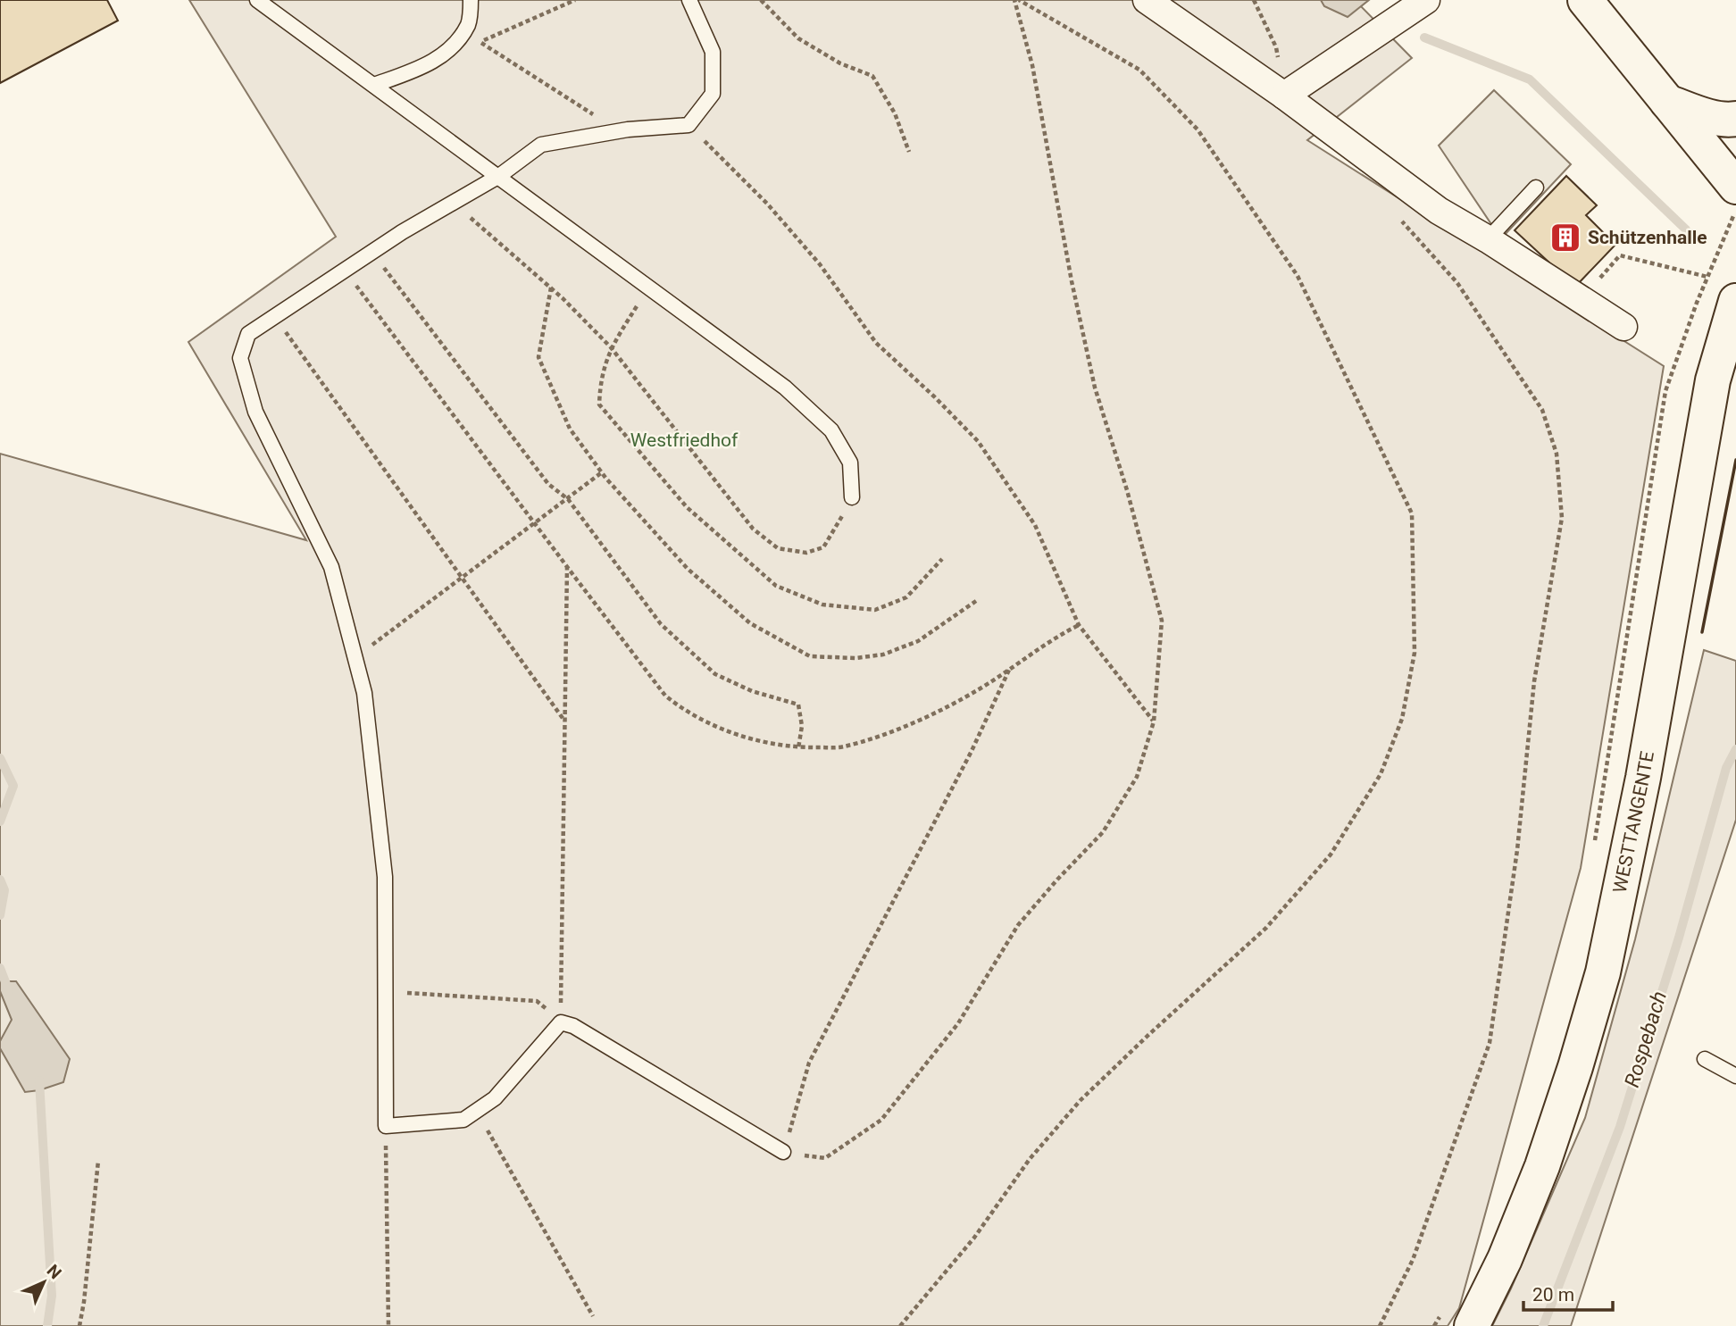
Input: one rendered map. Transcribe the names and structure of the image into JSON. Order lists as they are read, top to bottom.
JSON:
{
  "streets": {
    "main road": ["WESTTANGENTE"]
  },
  "water": ["Rospebach"],
  "parks": ["Westfriedhof"],
  "places": {
    "building": ["Schützenhalle"]
  },
  "scale_bar": "20 m",
  "north": "top right"
}
